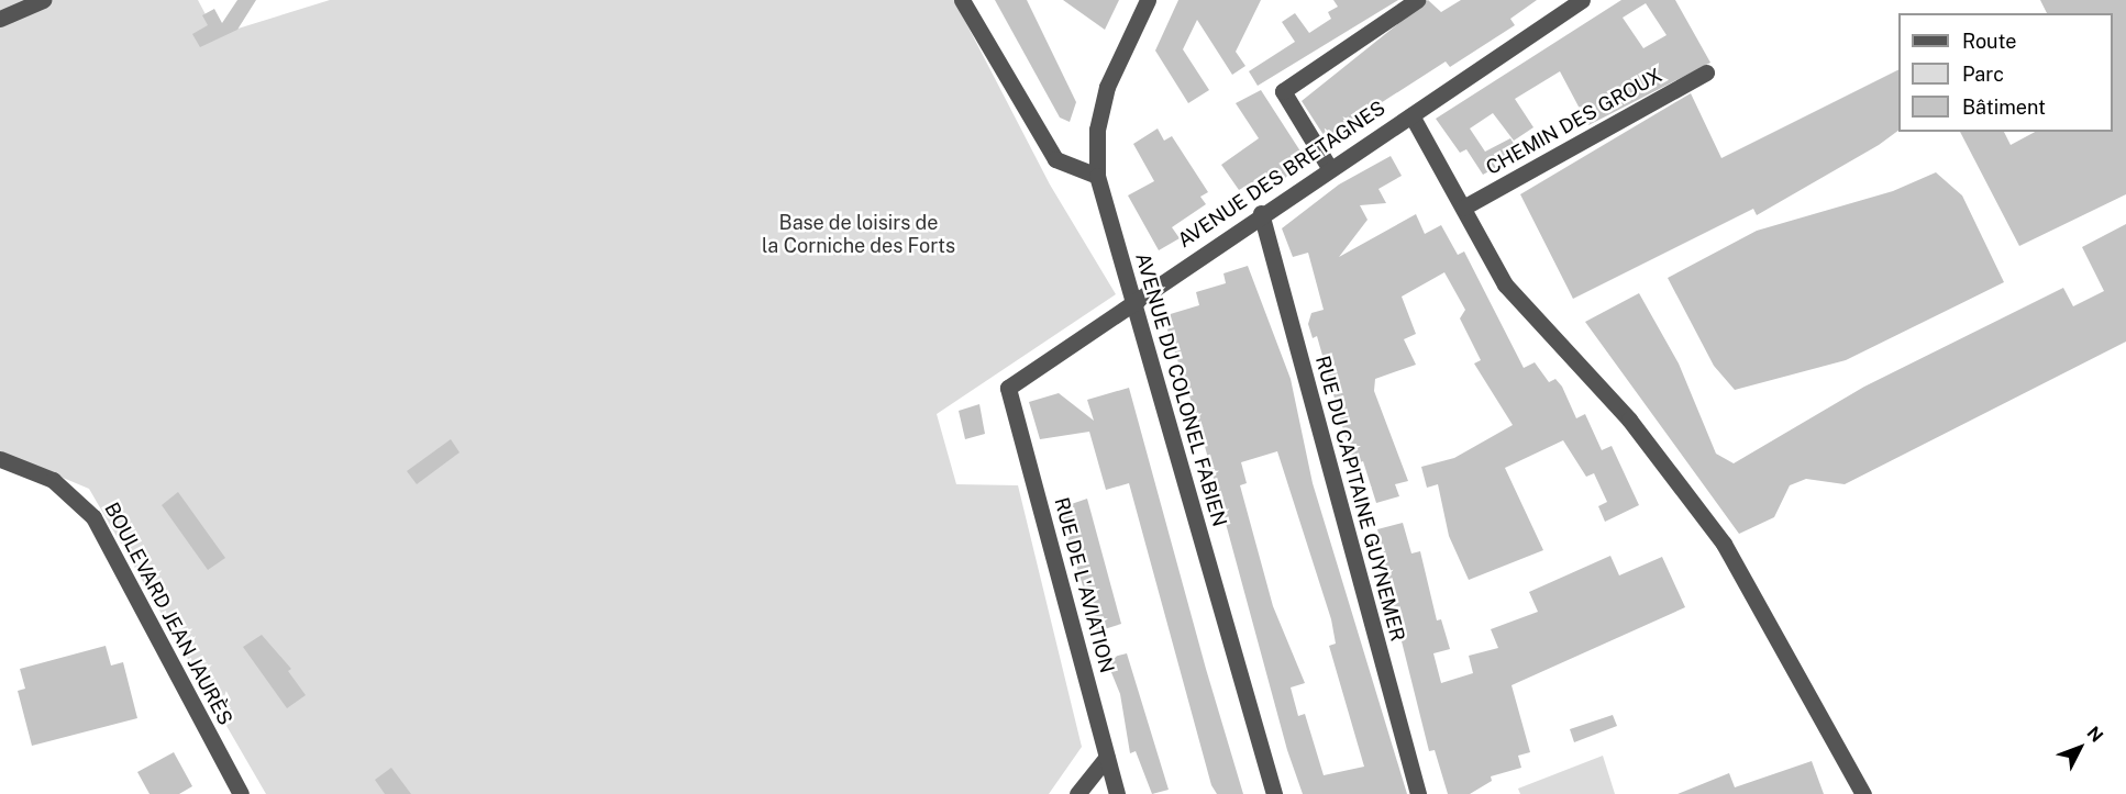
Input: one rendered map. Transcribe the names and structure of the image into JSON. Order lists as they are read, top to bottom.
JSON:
{
  "streets": {
    "street": [
      "CHEMIN DES GROUX",
      "AVENUE DES BRETAGNES",
      "AVENUE DU COLONEL FABIEN",
      "RUE DU CAPITAINE GUYNEMER",
      "RUE DE L'AVIATION",
      "BOULEVARD JEAN JAURÈS"
    ]
  },
  "crossings": [
    ["AVENUE DES BRETAGNES", "AVENUE DU COLONEL FABIEN"],
    ["AVENUE DES BRETAGNES", "RUE DU CAPITAINE GUYNEMER"],
    ["AVENUE DES BRETAGNES", "RUE DE L'AVIATION"]
  ],
  "parks": ["Base de loisirs de la Corniche des Forts"],
  "legend": ["Route", "Parc", "Bâtiment"],
  "north": "top right"
}
